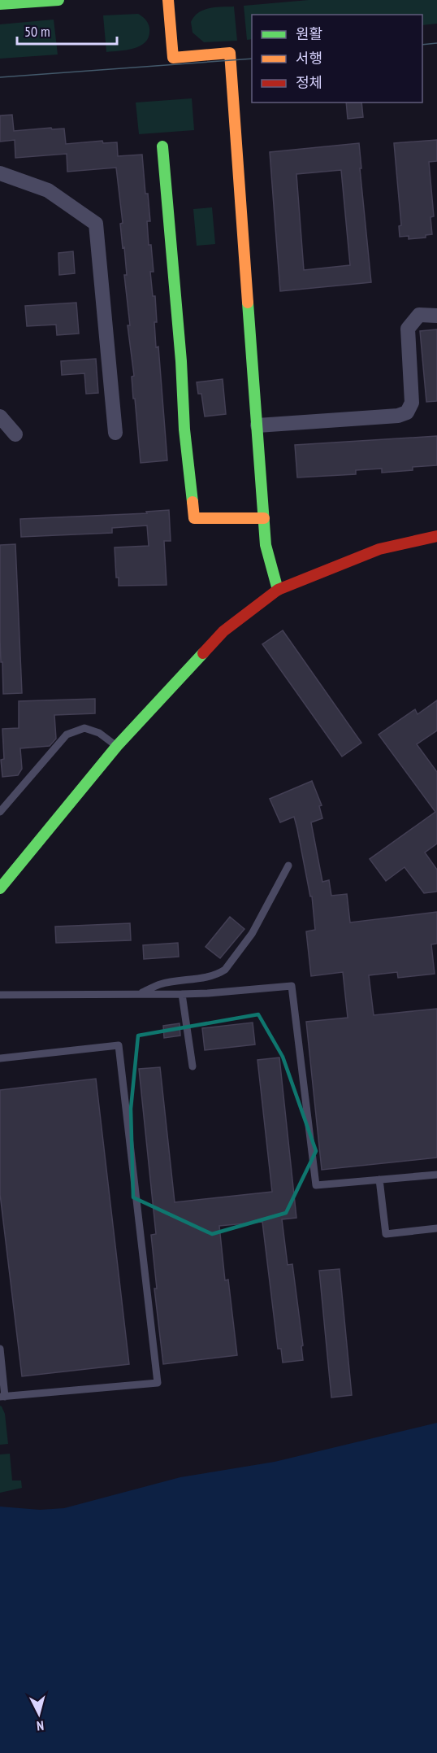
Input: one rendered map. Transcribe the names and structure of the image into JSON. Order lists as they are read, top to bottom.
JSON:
{
  "legend": ["원활", "서행", "정체"],
  "scale_bar": "50 m",
  "north": "bottom"
}
